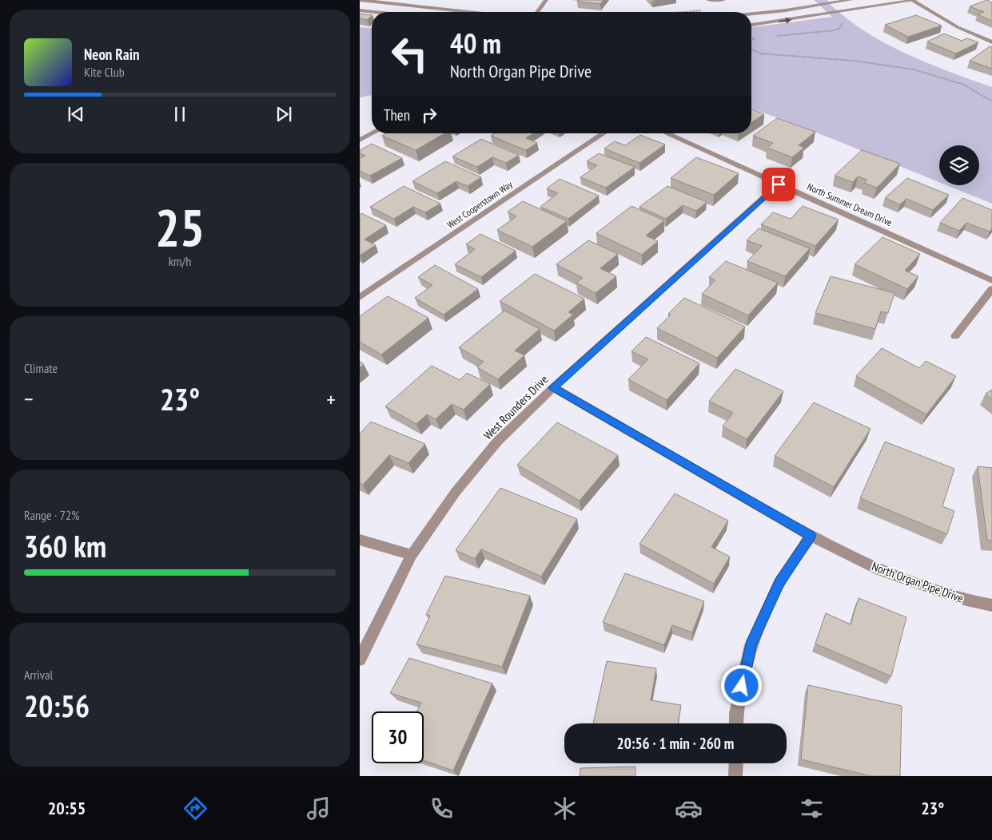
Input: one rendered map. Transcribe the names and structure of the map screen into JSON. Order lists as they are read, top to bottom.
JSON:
{
  "streets": {
    "street": [
      "West Cooperstown Way",
      "North Summer Dream Drive",
      "West Rounders Drive",
      "North Organ Pipe Drive"
    ]
  },
  "crossings": [
    ["North Summer Dream Drive", "West Rounders Drive"],
    ["West Rounders Drive", "North Organ Pipe Drive"]
  ],
  "page": {
    "turn": ["40 m", "North Organ Pipe Drive"],
    "song": ["Neon Rain", "Kite Club"],
    "then": "Then",
    "tile": [
      ["25", "km/h"],
      "Climate",
      ["Range · 72%", "360 km"],
      ["Arrival", "20:56"]
    ],
    "heat": ["−", "23°", "+"],
    "limit": "30",
    "trip": "20:56 · 1 min · 260 m",
    "tabs": ["20:55", "23°"]
  }
}
